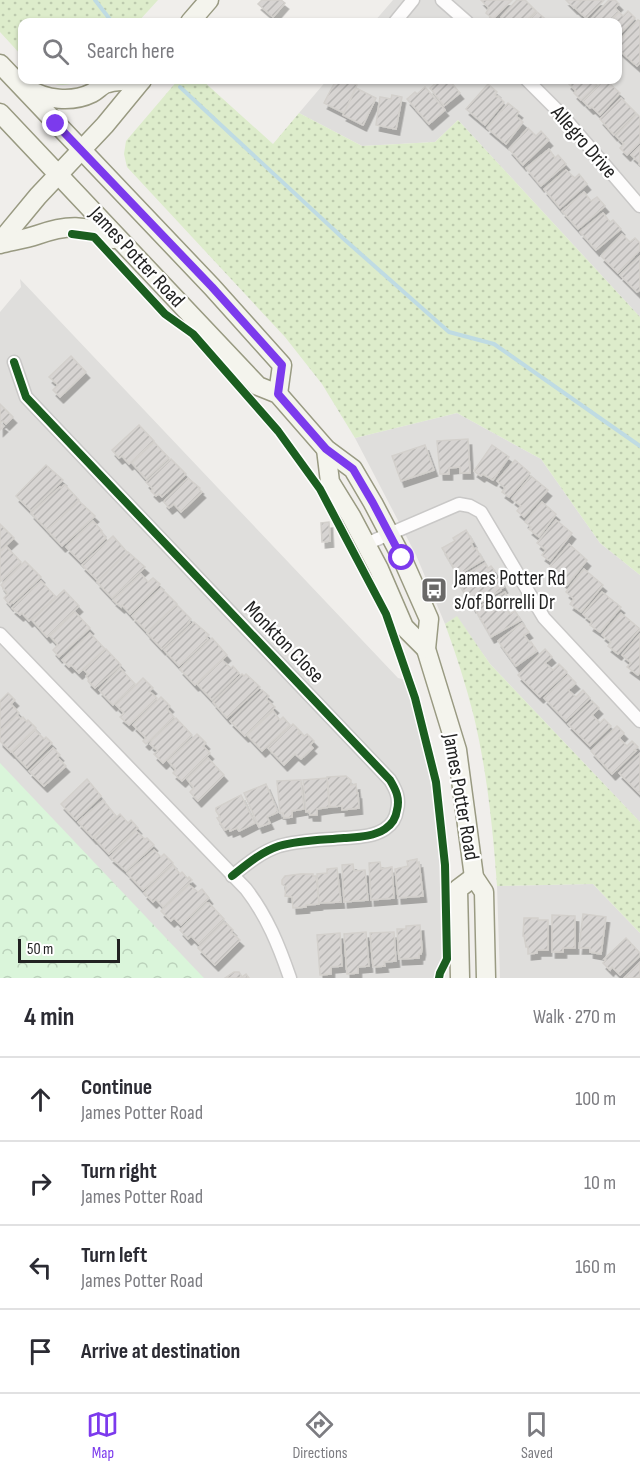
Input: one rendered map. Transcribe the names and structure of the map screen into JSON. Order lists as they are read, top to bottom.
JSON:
{
  "streets": {
    "main road": ["James Potter Road"],
    "street": ["Allegro Drive", "Monkton Close"]
  },
  "places": {
    "bus stop": ["James Potter Rd s/of Borrelli Dr"]
  },
  "scale_bar": "50 m",
  "page": {
    "search": "Search here",
    "scale": "50 m",
    "heading": ["4 min", "Walk · 270 m"],
    "list": [
      ["Continue", "James Potter Road", "100 m"],
      ["Turn right", "James Potter Road", "10 m"],
      ["Turn left", "James Potter Road", "160 m"],
      "Arrive at destination"
    ],
    "nav": ["Map", "Directions", "Saved"]
  }
}
